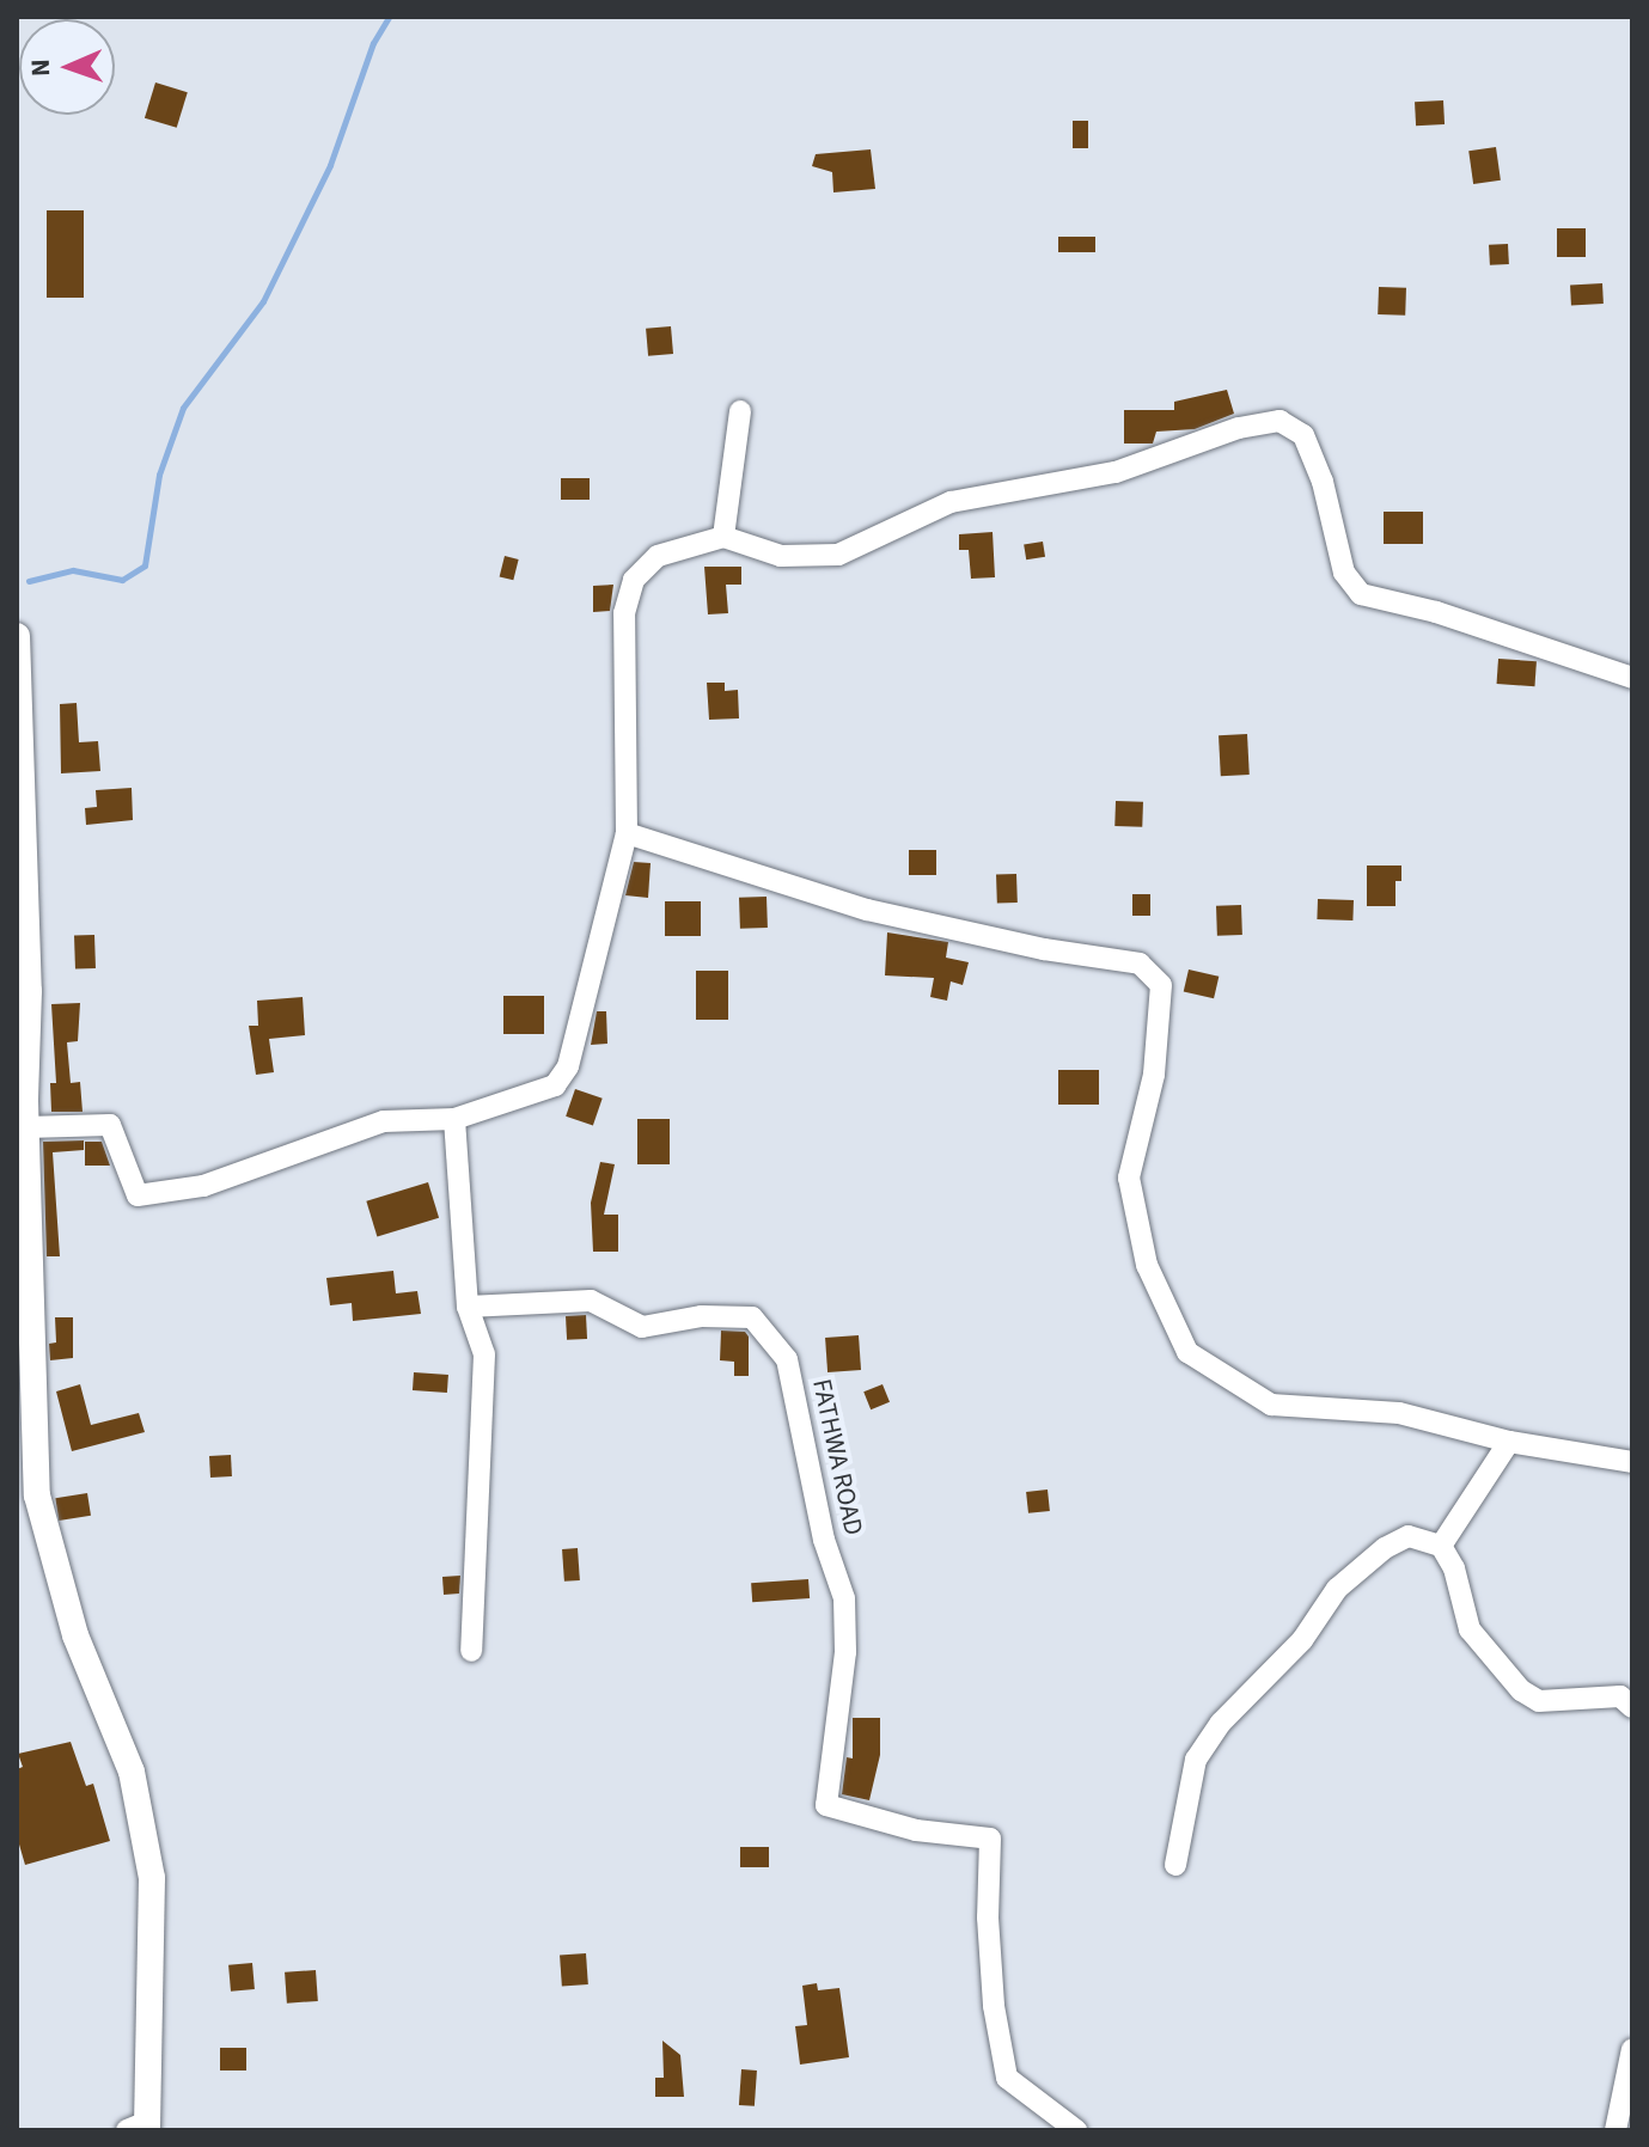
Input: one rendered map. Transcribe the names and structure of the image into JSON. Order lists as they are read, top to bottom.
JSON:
{
  "streets": {
    "street": ["FATHWA ROAD"]
  },
  "north": "left"
}
